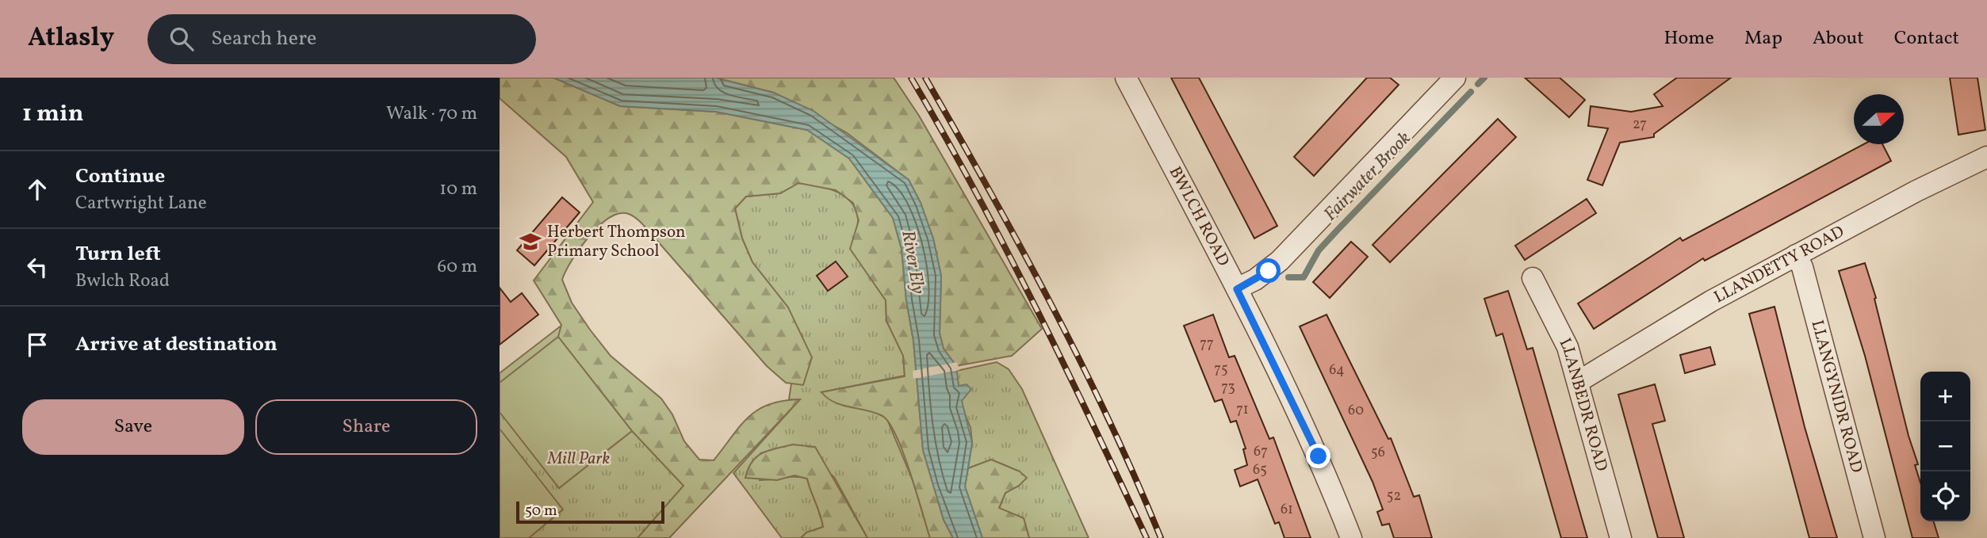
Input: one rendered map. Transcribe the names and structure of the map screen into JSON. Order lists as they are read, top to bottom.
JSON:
{
  "streets": {
    "street": [
      "BWLCH ROAD",
      "LLANDETTY ROAD",
      "LLANGYNIDR ROAD",
      "LLANBEDR ROAD"
    ]
  },
  "crossings": [
    ["LLANDETTY ROAD", "LLANGYNIDR ROAD"],
    ["LLANDETTY ROAD", "LLANBEDR ROAD"]
  ],
  "water": ["Fairwater Brook", "River Ely"],
  "parks": ["Mill Park"],
  "places": {
    "school or university": ["Herbert Thompson Primary School"]
  },
  "house_numbers": [
    "27",
    "77",
    "75",
    "64",
    "73",
    "71",
    "60",
    "67",
    "56",
    "65",
    "52",
    "61"
  ],
  "scale_bar": "50 m",
  "north": "right",
  "page": {
    "header": "Atlasly",
    "search": "Search here",
    "nav": [
      "Home",
      "Map",
      "About",
      "Contact"
    ],
    "heading": ["1 min", "Walk · 70 m"],
    "list": [
      ["Continue", "Cartwright Lane", "10 m"],
      ["Turn left", "Bwlch Road", "60 m"],
      "Arrive at destination"
    ],
    "map_buttons": ["+", "−"],
    "buttons": ["Save", "Share"],
    "scale": "50 m"
  }
}
